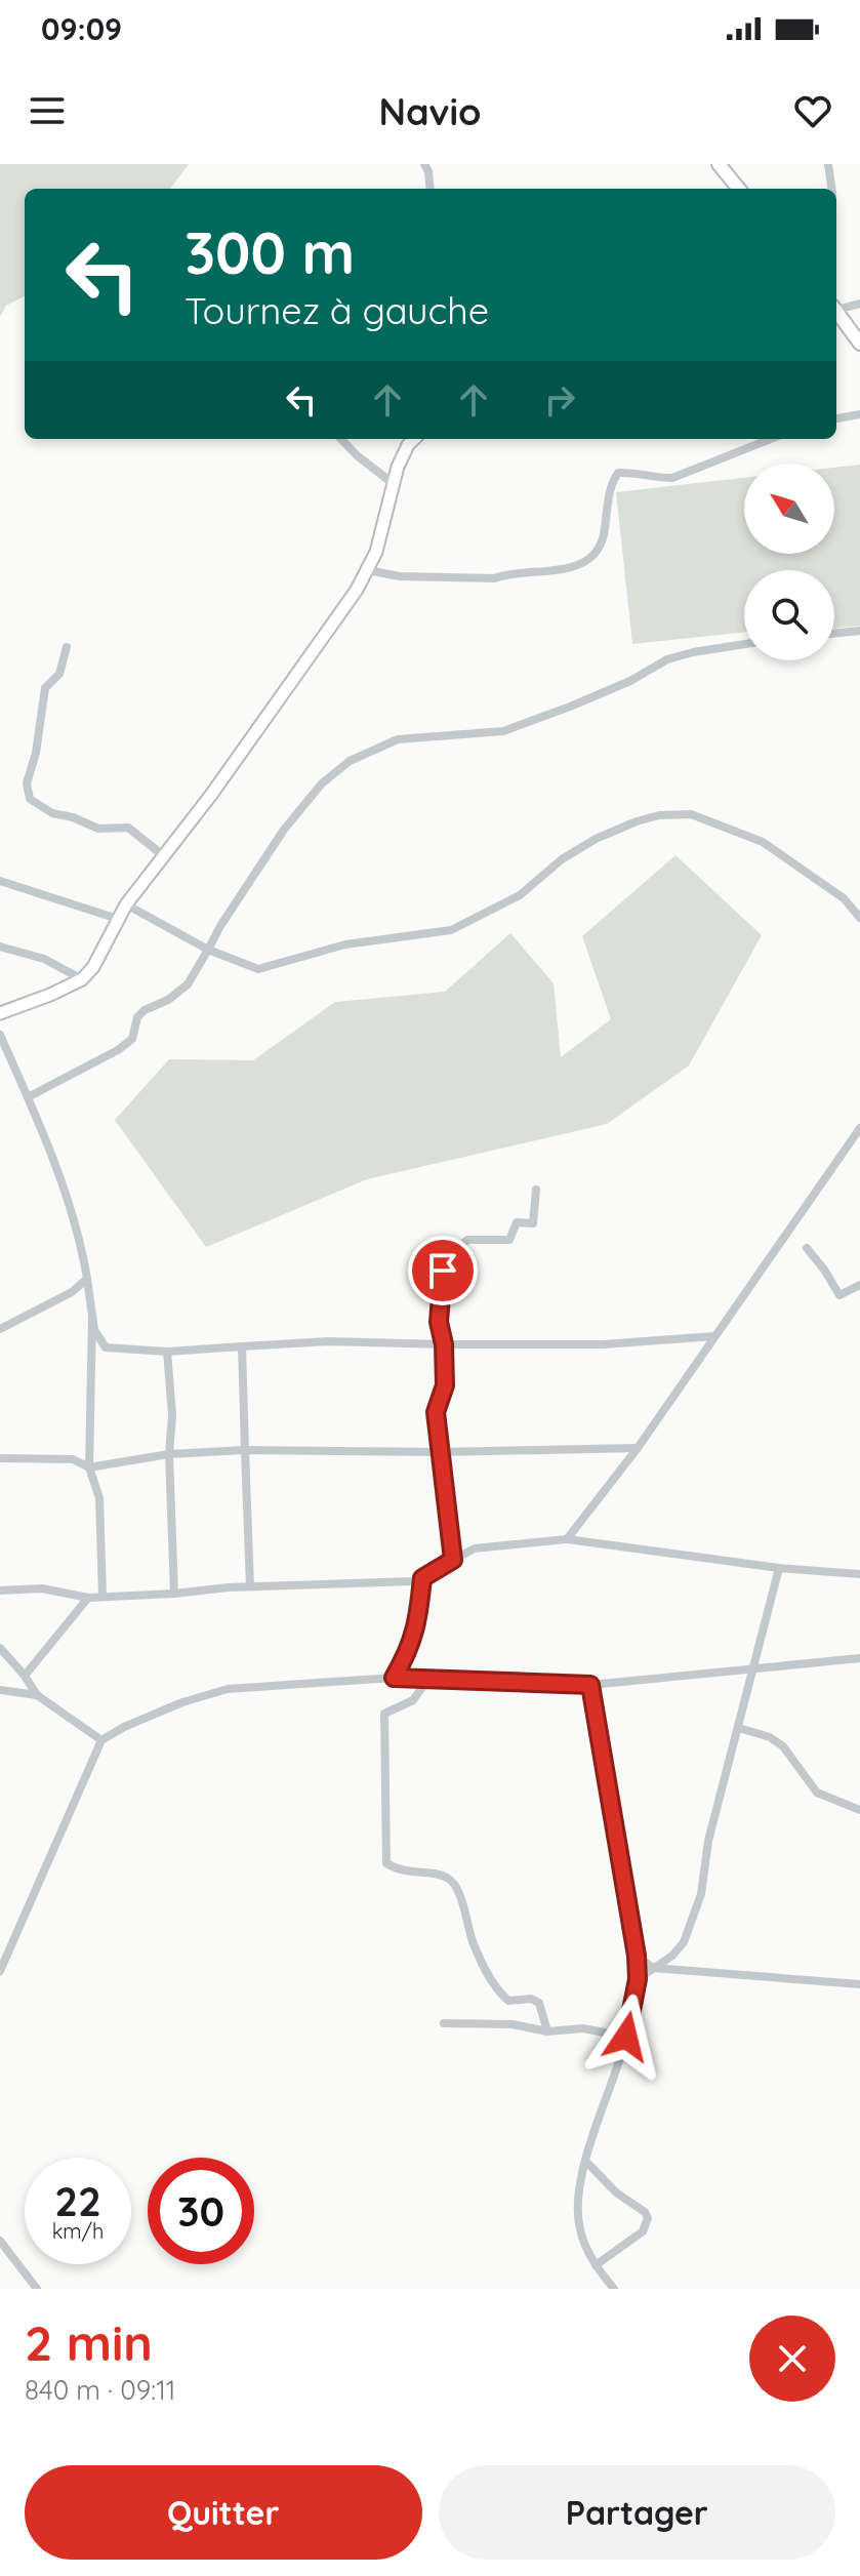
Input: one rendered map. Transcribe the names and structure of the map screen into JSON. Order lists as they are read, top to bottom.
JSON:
{
  "north": "top left",
  "page": {
    "status": "09:09",
    "header": "Navio",
    "turn": ["300 m", "Tournez à gauche"],
    "speed": "22 km/h",
    "limit": "30",
    "heading": ["2 min", "840 m · 09:11"],
    "buttons": ["Quitter", "Partager"]
  }
}
